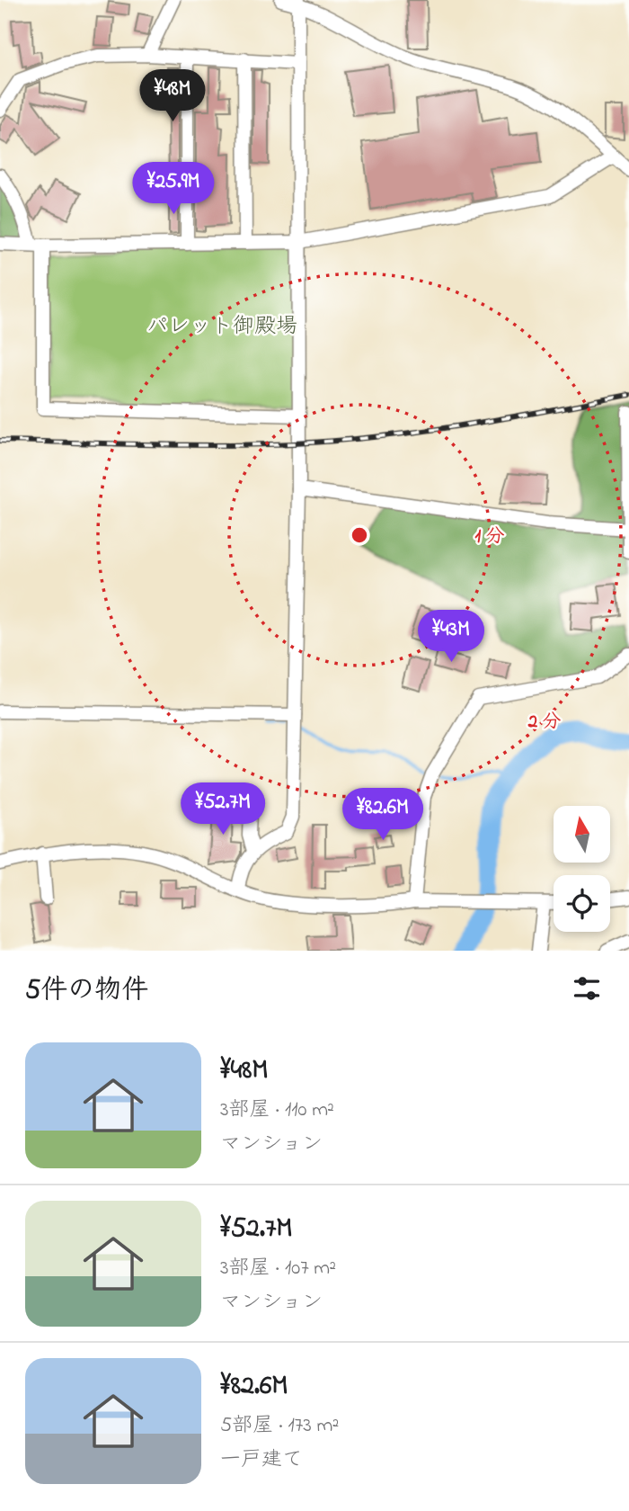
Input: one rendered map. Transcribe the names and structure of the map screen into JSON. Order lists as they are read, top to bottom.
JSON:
{
  "parks": ["パレット御殿場"],
  "north": "top",
  "page": {
    "price": [
      "¥48M",
      "¥25.9M",
      "¥43M",
      "¥52.7M",
      "¥82.6M"
    ],
    "heading": "5件の物件",
    "list": [
      {
        "name": "¥48M",
        "note": "3部屋 · 110 m² · マンション"
      },
      {
        "name": "¥52.7M",
        "note": "3部屋 · 107 m² · マンション"
      },
      {
        "name": "¥82.6M",
        "note": "5部屋 · 173 m² · 一戸建て"
      }
    ]
  },
  "rings": ["1 分", "2 分"]
}
